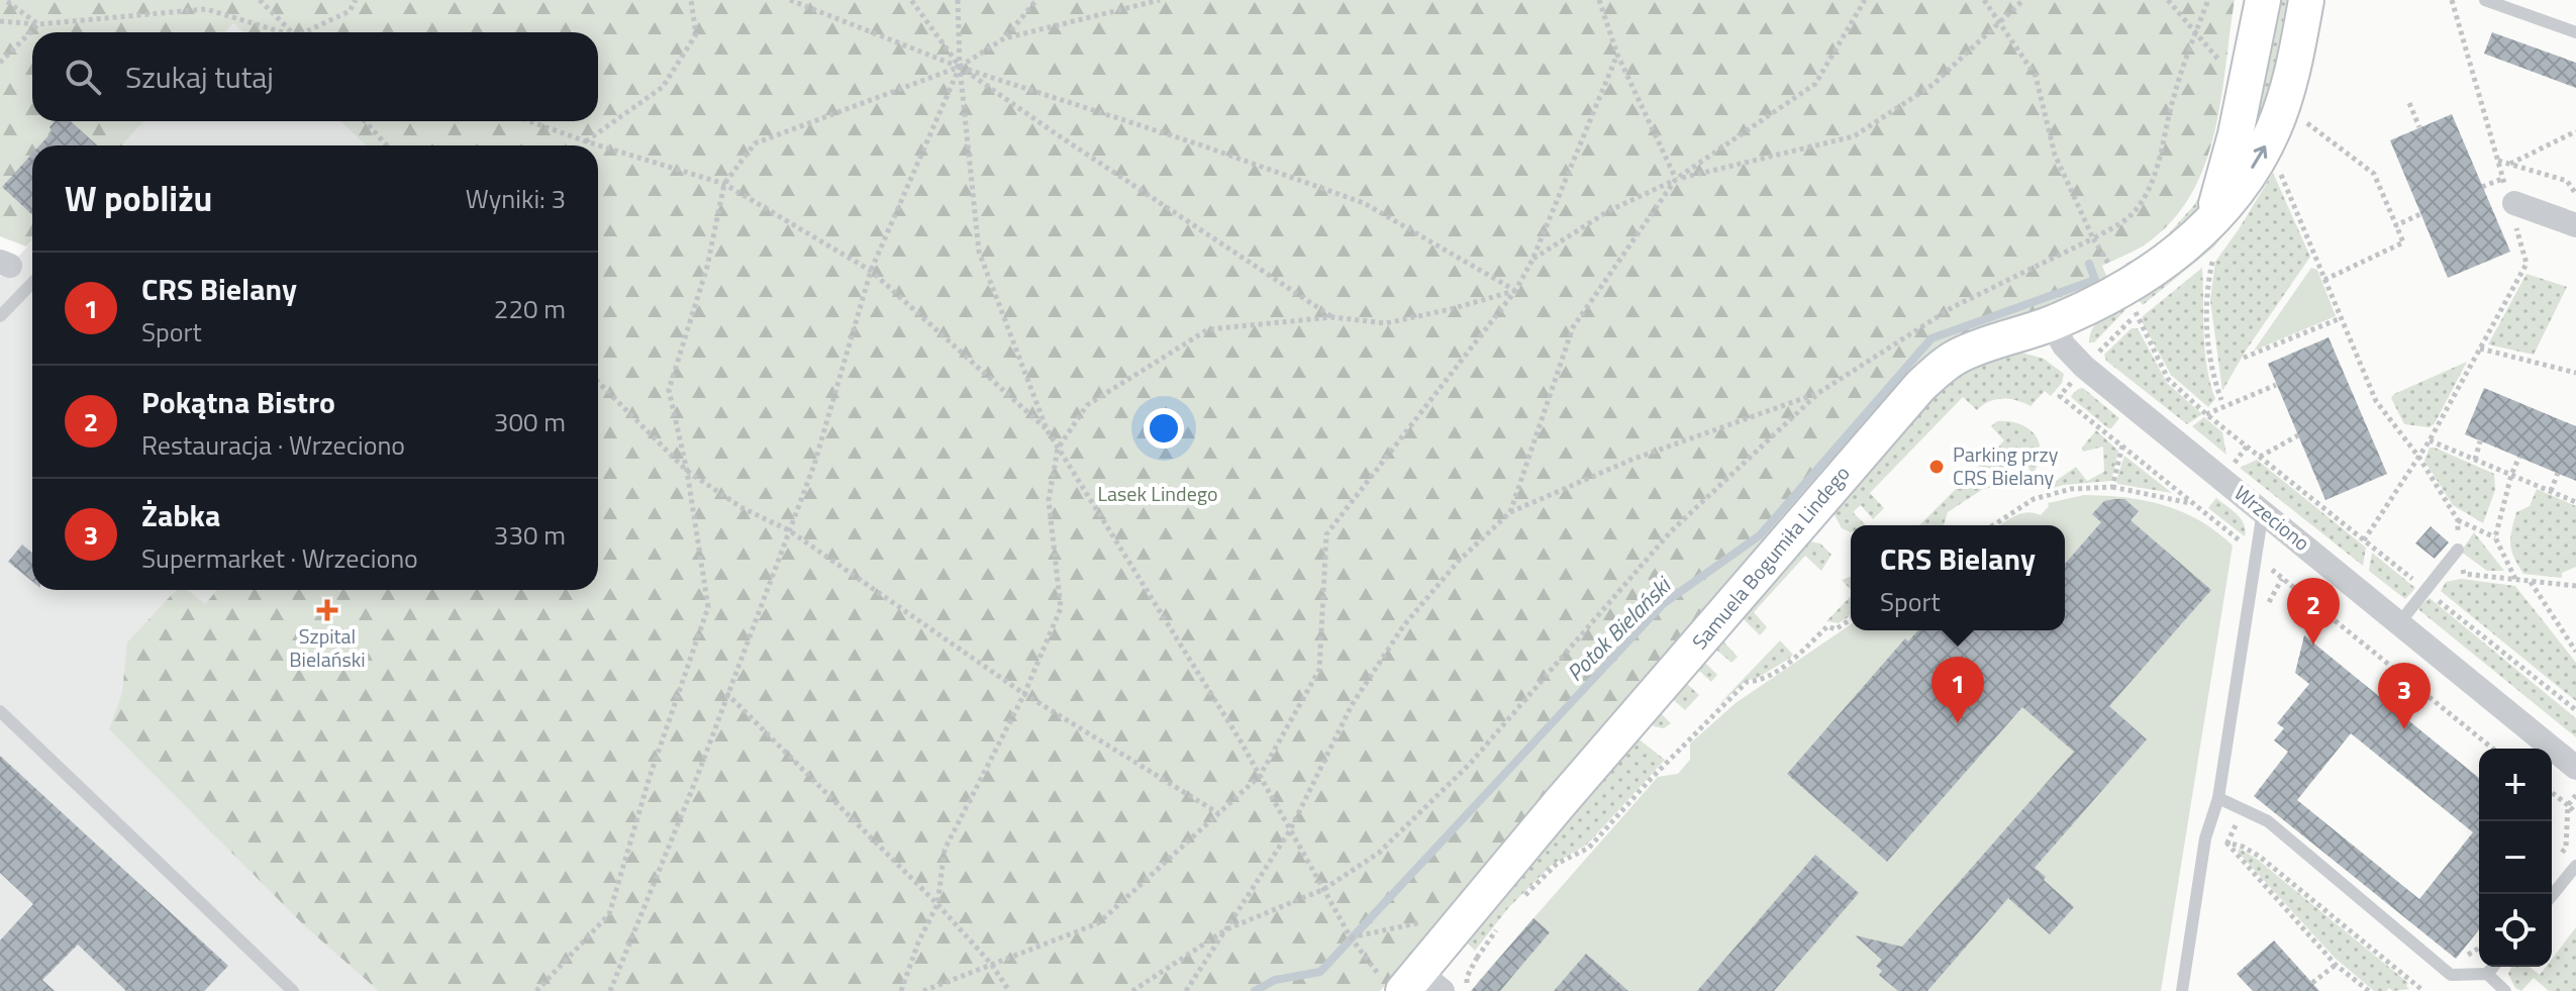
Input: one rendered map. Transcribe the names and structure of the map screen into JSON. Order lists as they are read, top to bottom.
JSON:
{
  "streets": {
    "street": ["Wrzeciono", "Samuela Bogumiła Lindego"]
  },
  "crossings": [
    ["Wrzeciono", "Samuela Bogumiła Lindego"]
  ],
  "water": ["Potok Bielański"],
  "parks": ["Lasek Lindego"],
  "places": {
    "other": ["Parking przy CRS Bielany"],
    "health": ["Szpital Bielański"]
  },
  "page": {
    "search": "Szukaj tutaj",
    "heading": ["W pobliżu", "Wyniki: 3"],
    "list": [
      {
        "mark": "1",
        "name": "CRS Bielany",
        "note": "Sport",
        "value": "220 m"
      },
      {
        "mark": "2",
        "name": "Pokątna Bistro",
        "note": "Restauracja · Wrzeciono",
        "value": "300 m"
      },
      {
        "mark": "3",
        "name": "Żabka",
        "note": "Supermarket · Wrzeciono",
        "value": "330 m"
      }
    ],
    "popup": ["CRS Bielany", "Sport"],
    "pins": ["2", "1", "3"],
    "map_buttons": ["+", "−"]
  }
}
